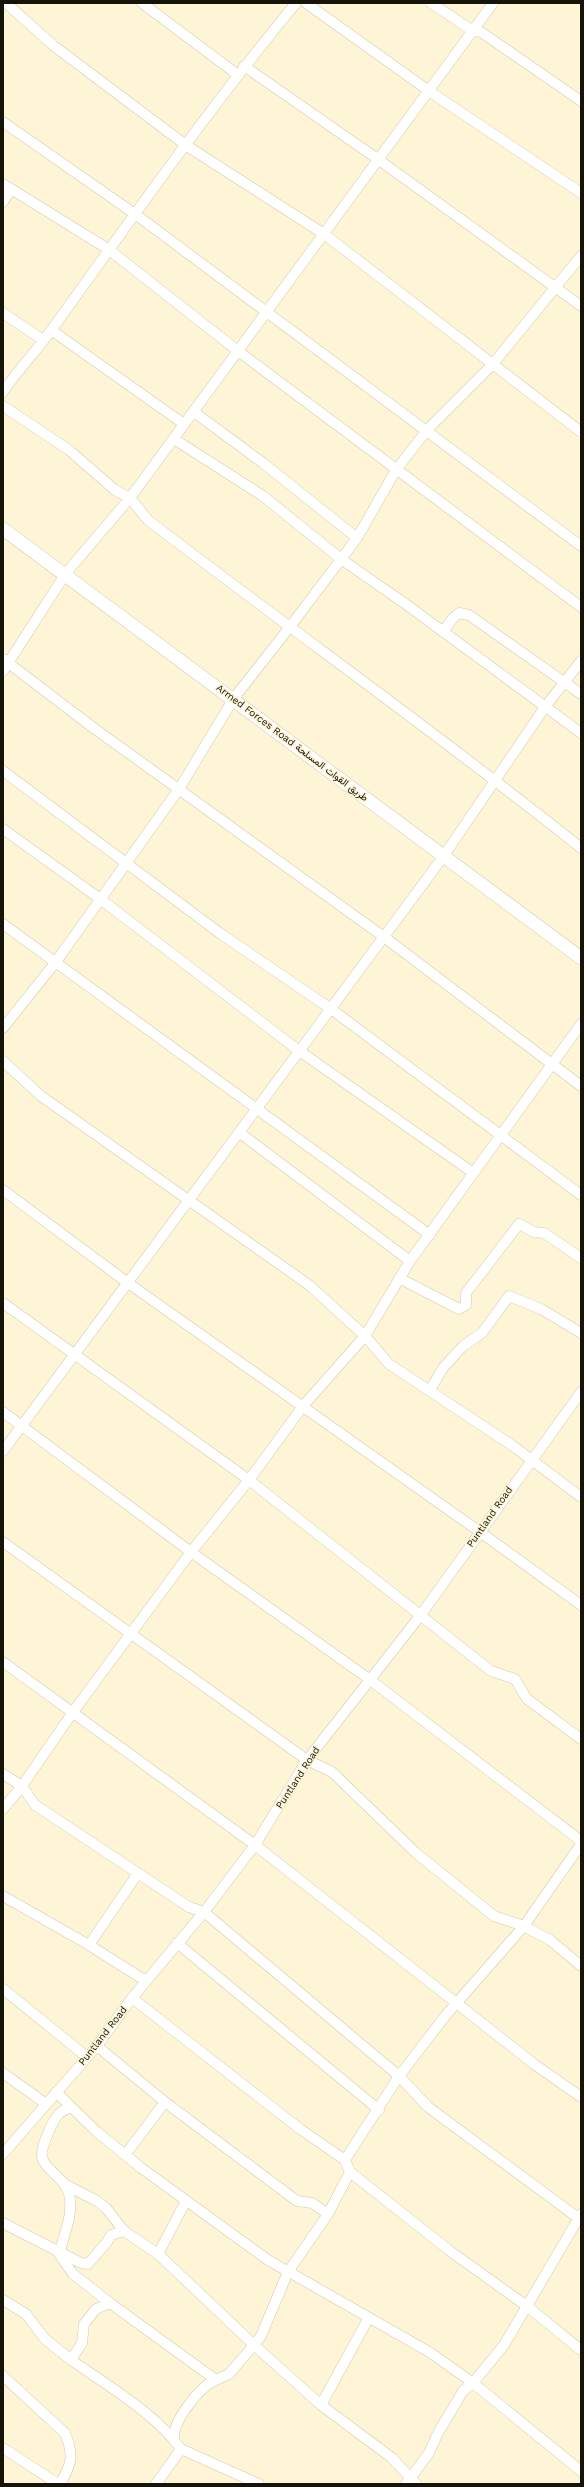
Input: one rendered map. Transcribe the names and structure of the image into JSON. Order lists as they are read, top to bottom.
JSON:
{
  "streets": {
    "street": ["Armed Forces Road طريق القوات المسلحة", "Puntland Road"]
  }
}
